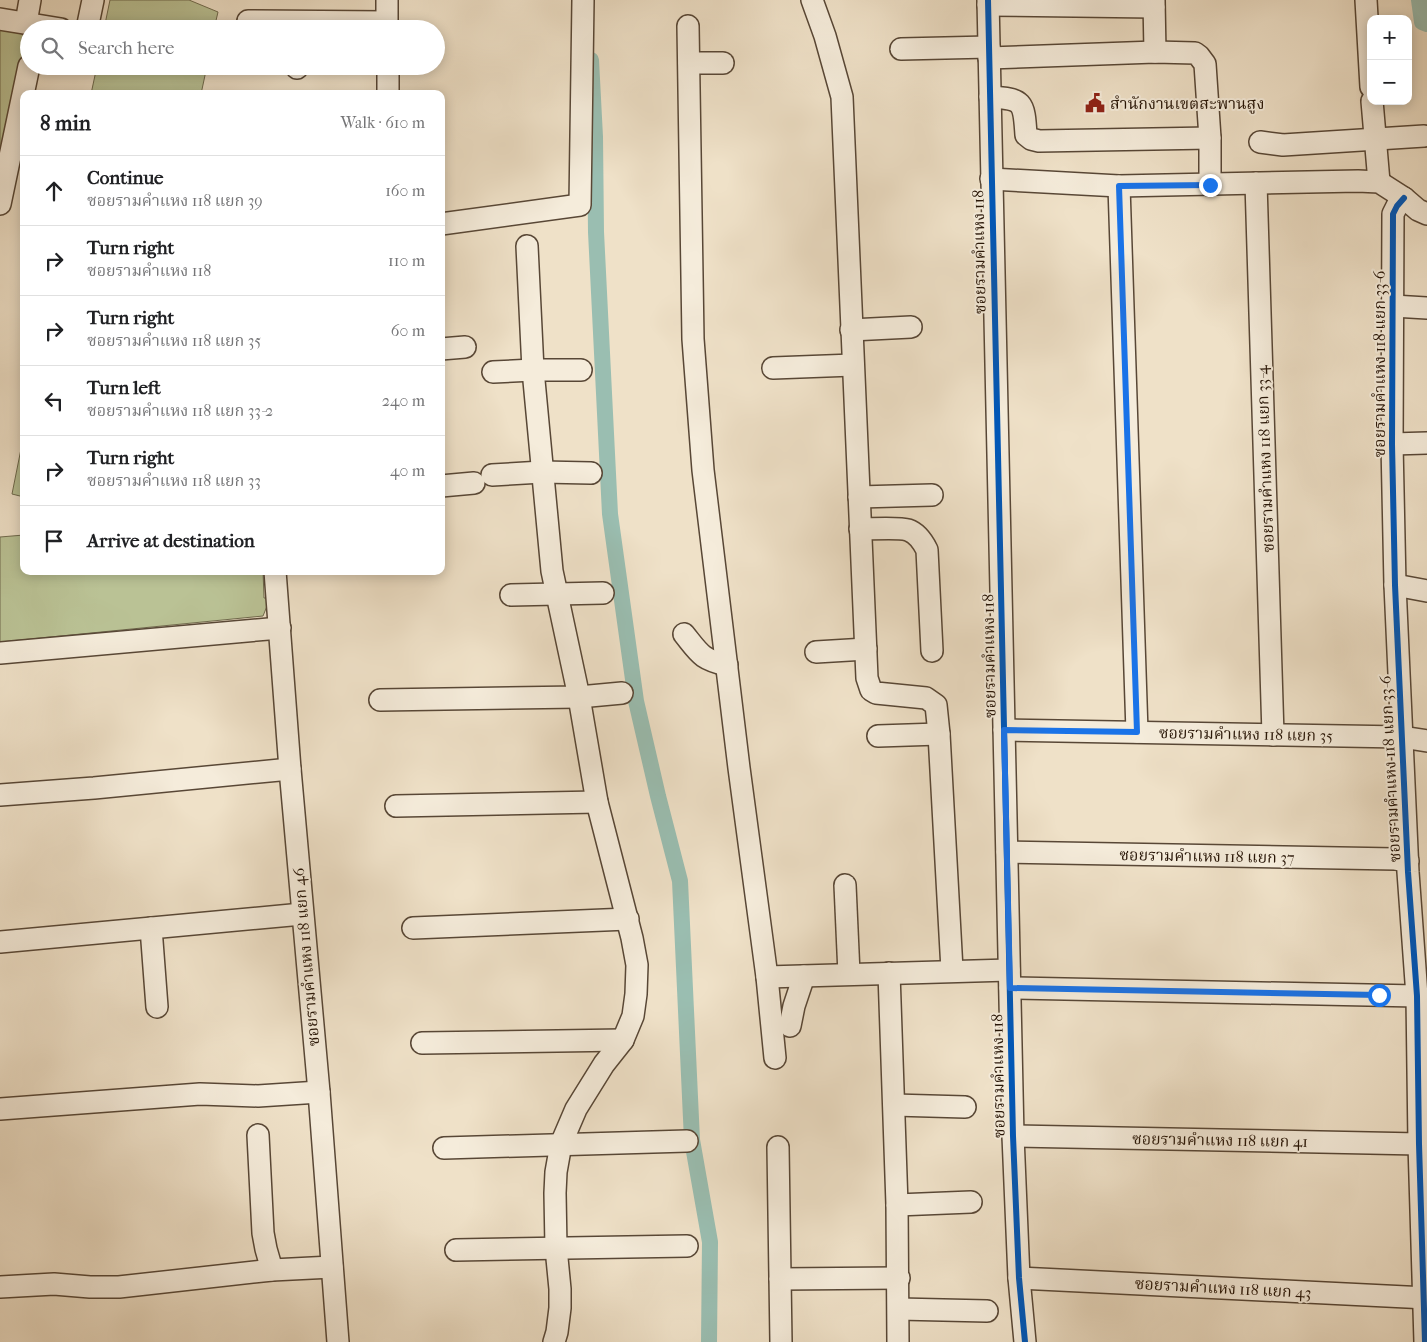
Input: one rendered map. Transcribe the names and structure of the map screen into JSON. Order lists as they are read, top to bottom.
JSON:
{
  "streets": {
    "street": [
      "ซอยรามคำแหง 118",
      "ซอยรามคำแหง 118 แยก 33-6",
      "ซอยรามคำแหง 118 แยก 33-4",
      "ซอยรามคำแหง 118 แยก 35",
      "ซอยรามคำแหง 118 แยก 37",
      "ซอยรามคำแหง 118 แยก 46",
      "ซอยรามคำแหง 118 แยก 41",
      "ซอยรามคำแหง 118 แยก 43"
    ]
  },
  "crossings": [
    ["ซอยรามคำแหง 118", "ซอยรามคำแหง 118 แยก 35"],
    ["ซอยรามคำแหง 118", "ซอยรามคำแหง 118 แยก 37"],
    ["ซอยรามคำแหง 118", "ซอยรามคำแหง 118 แยก 41"],
    ["ซอยรามคำแหง 118", "ซอยรามคำแหง 118 แยก 43"],
    ["ซอยรามคำแหง 118 แยก 33-6", "ซอยรามคำแหง 118 แยก 35"],
    ["ซอยรามคำแหง 118 แยก 33-6", "ซอยรามคำแหง 118 แยก 37"],
    ["ซอยรามคำแหง 118 แยก 33-6", "ซอยรามคำแหง 118 แยก 41"],
    ["ซอยรามคำแหง 118 แยก 33-6", "ซอยรามคำแหง 118 แยก 43"],
    ["ซอยรามคำแหง 118 แยก 33-4", "ซอยรามคำแหง 118 แยก 35"]
  ],
  "places": {
    "public building": ["สำนักงานเขตสะพานสูง"]
  },
  "page": {
    "map_buttons": ["+", "−"],
    "search": "Search here",
    "heading": ["8 min", "Walk · 610 m"],
    "list": [
      ["Continue", "ซอยรามคำแหง 118 แยก 39", "160 m"],
      ["Turn right", "ซอยรามคำแหง 118", "110 m"],
      ["Turn right", "ซอยรามคำแหง 118 แยก 35", "60 m"],
      ["Turn left", "ซอยรามคำแหง 118 แยก 33-2", "240 m"],
      ["Turn right", "ซอยรามคำแหง 118 แยก 33", "40 m"],
      "Arrive at destination"
    ]
  }
}
